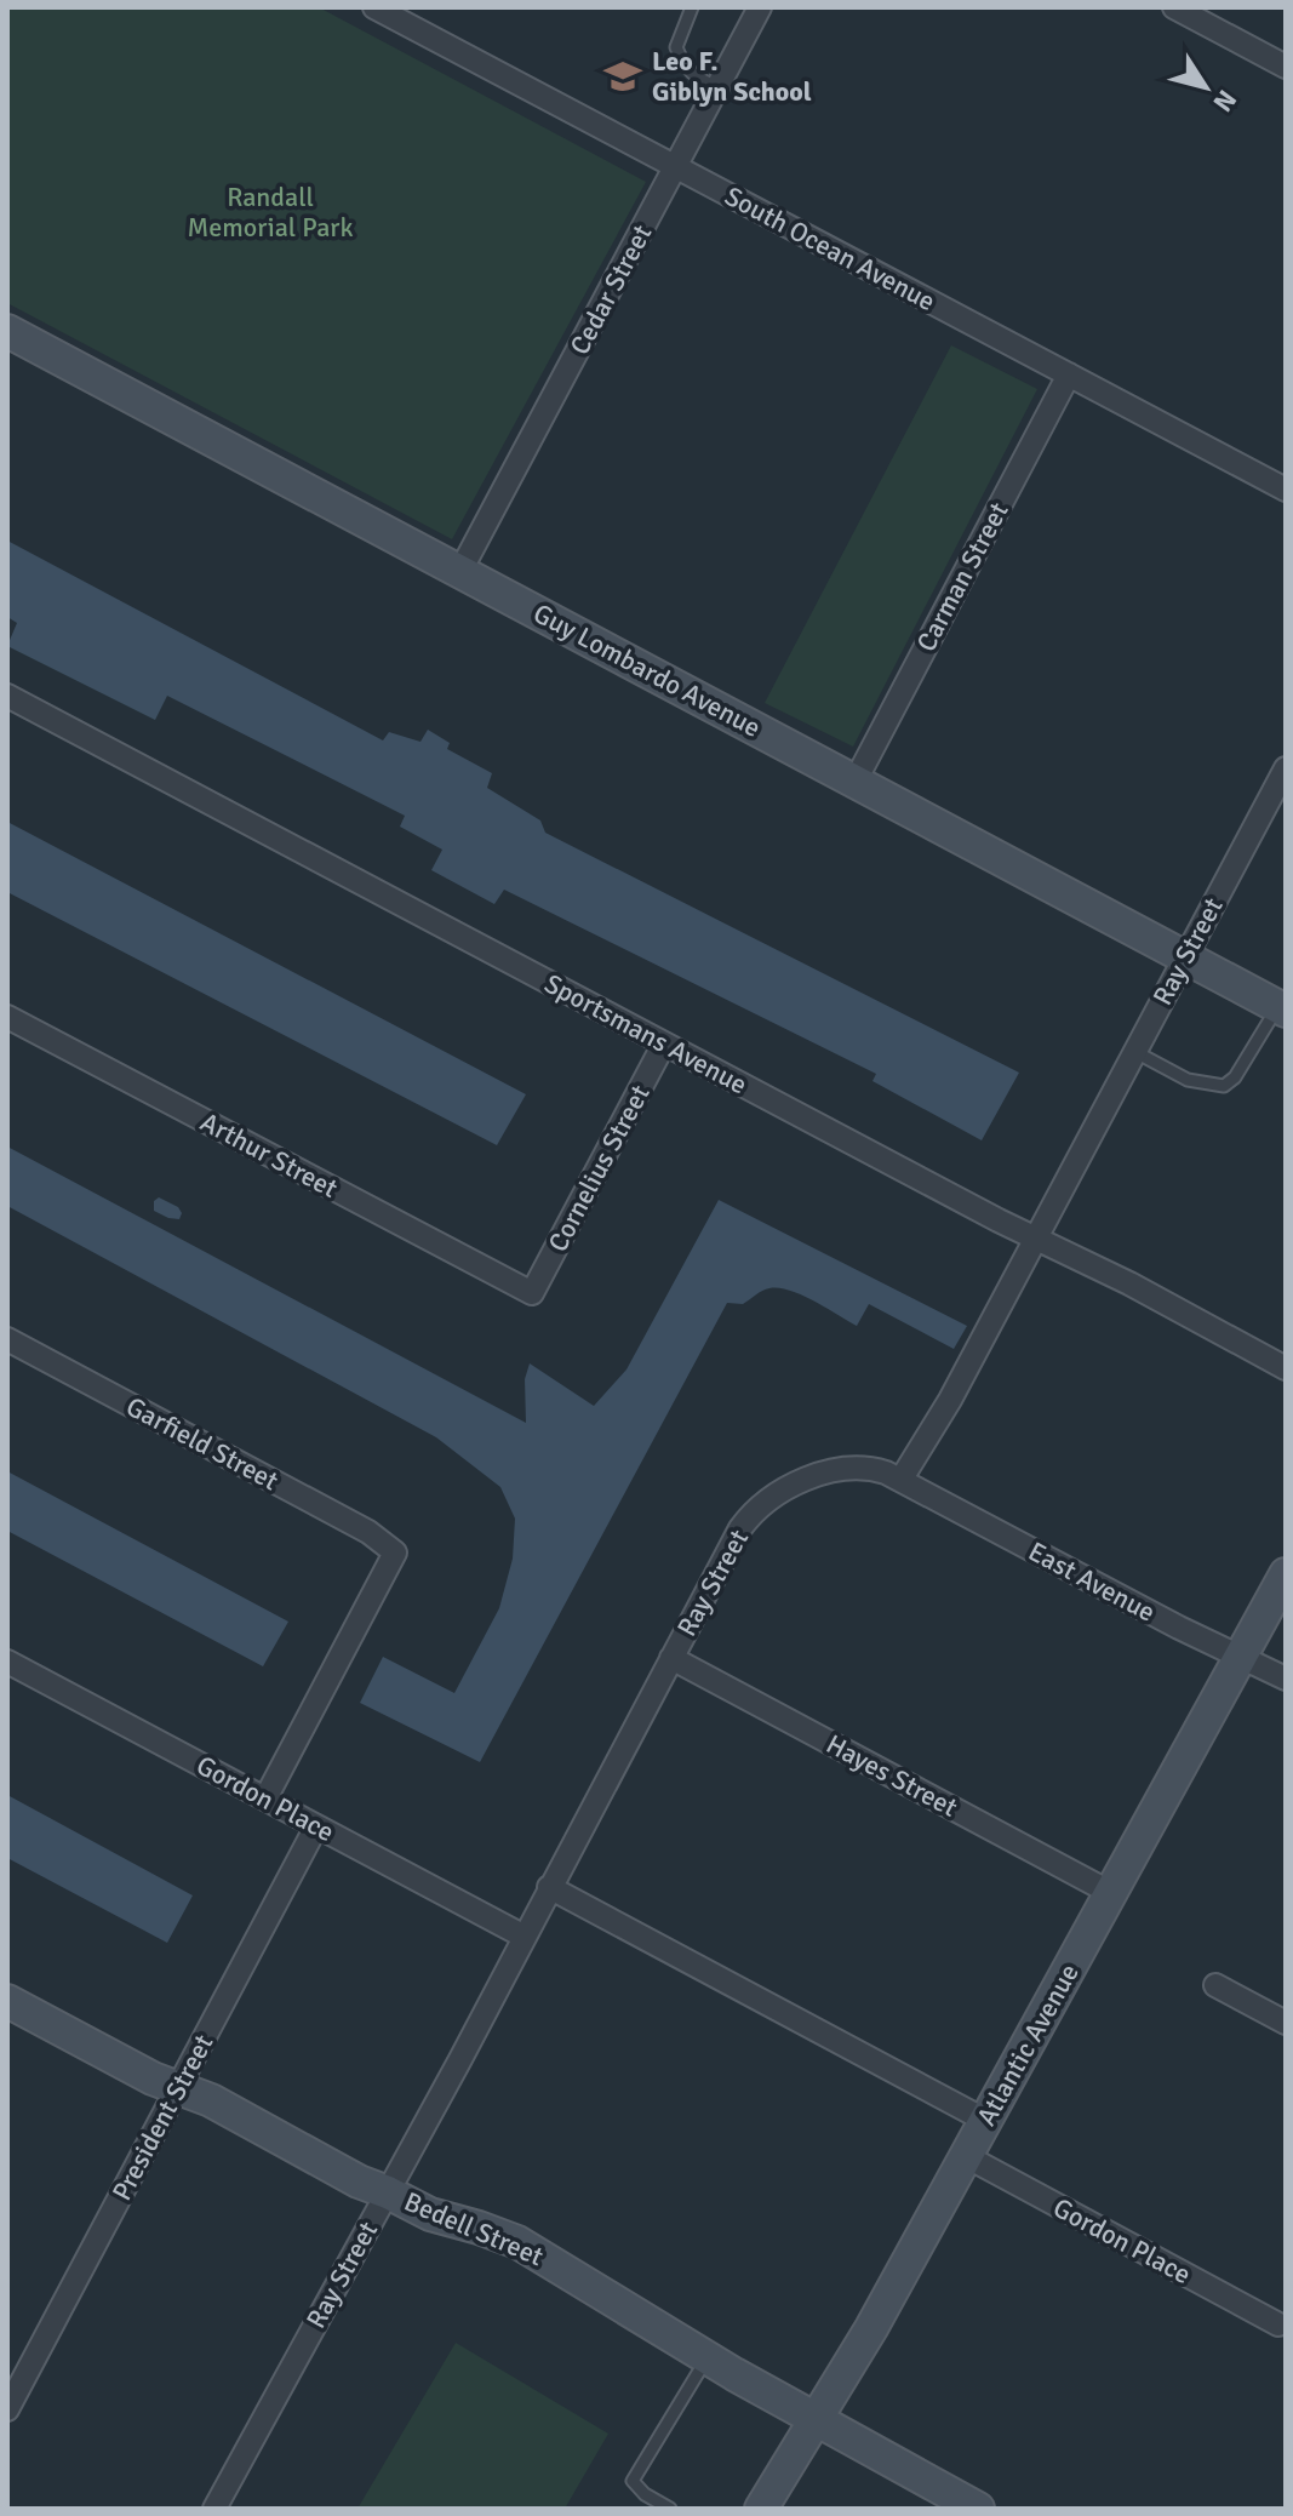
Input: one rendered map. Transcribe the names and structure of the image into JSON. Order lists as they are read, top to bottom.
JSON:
{
  "streets": {
    "street": [
      "South Ocean Avenue",
      "Cedar Street",
      "Carman Street",
      "Guy Lombardo Avenue",
      "Ray Street",
      "Sportsmans Avenue",
      "Arthur Street",
      "Cornelius Street",
      "Garfield Street",
      "East Avenue",
      "Hayes Street",
      "Gordon Place",
      "Atlantic Avenue",
      "President Street",
      "Bedell Street"
    ]
  },
  "crossings": [
    ["South Ocean Avenue", "Cedar Street"],
    ["South Ocean Avenue", "Carman Street"],
    ["Cedar Street", "Guy Lombardo Avenue"],
    ["Carman Street", "Guy Lombardo Avenue"],
    ["Guy Lombardo Avenue", "Ray Street"],
    ["Ray Street", "Sportsmans Avenue"],
    ["Ray Street", "East Avenue"],
    ["Ray Street", "Hayes Street"],
    ["Ray Street", "Gordon Place"],
    ["Ray Street", "Bedell Street"],
    ["Sportsmans Avenue", "Cornelius Street"],
    ["Arthur Street", "Cornelius Street"],
    ["Garfield Street", "Gordon Place"],
    ["East Avenue", "Atlantic Avenue"],
    ["Hayes Street", "Atlantic Avenue"],
    ["Gordon Place", "Atlantic Avenue"],
    ["Gordon Place", "President Street"],
    ["Atlantic Avenue", "Bedell Street"],
    ["President Street", "Bedell Street"]
  ],
  "parks": ["Randall Memorial Park"],
  "places": {
    "school or university": ["Leo F. Giblyn School"]
  },
  "north": "bottom right"
}
